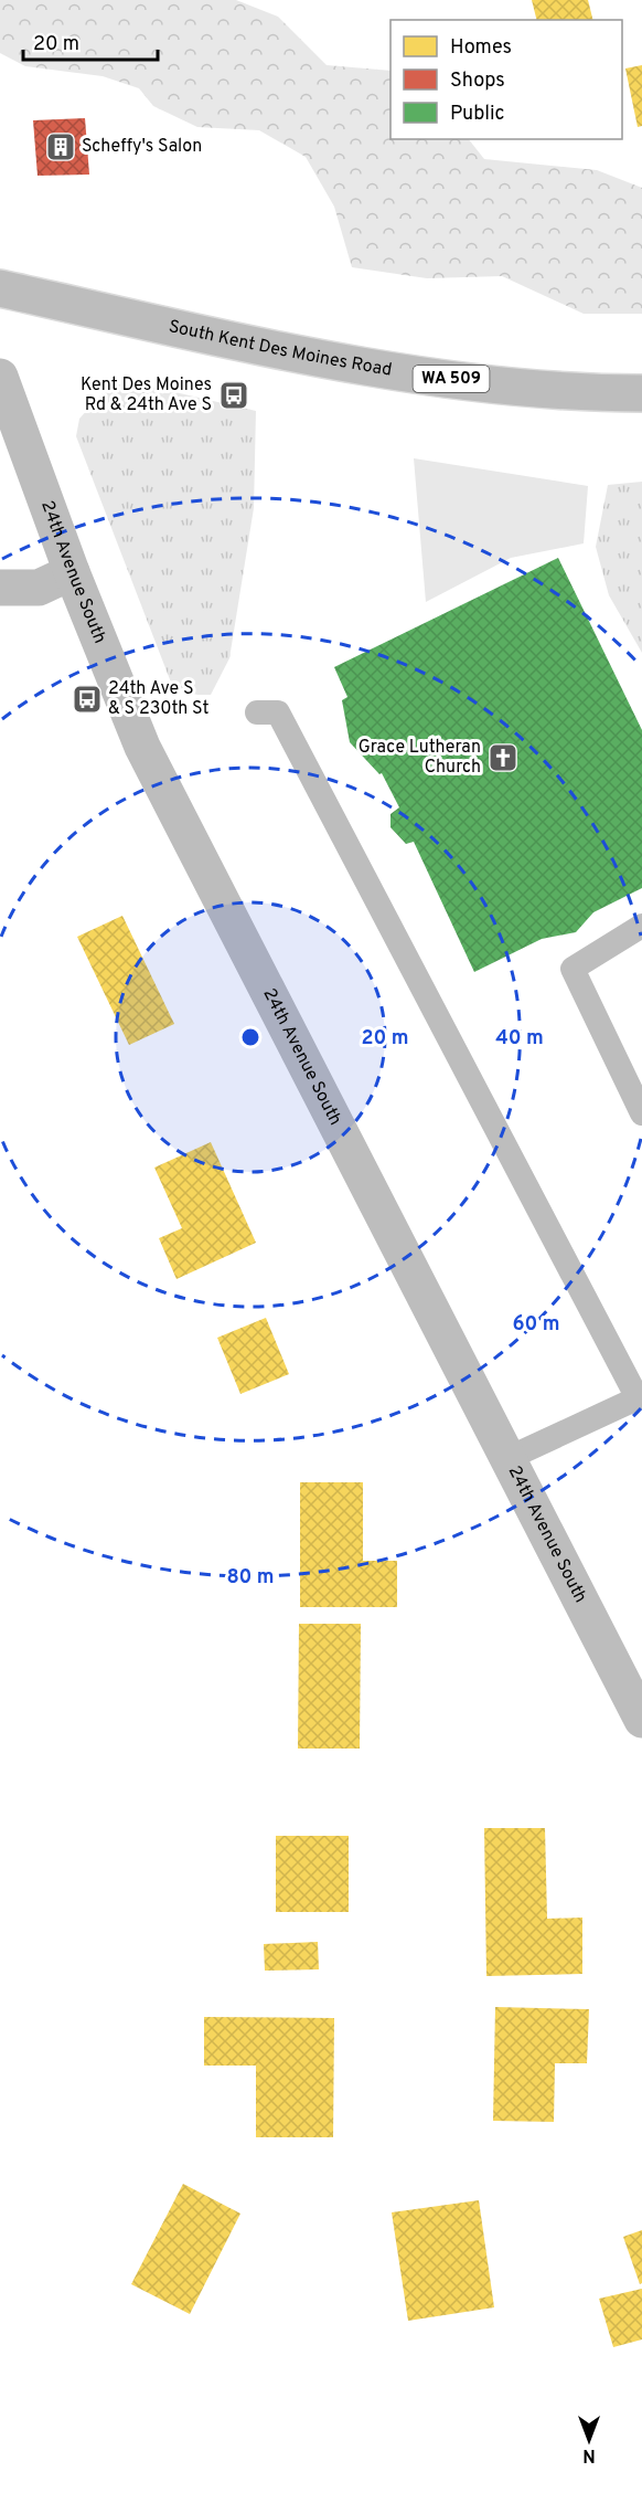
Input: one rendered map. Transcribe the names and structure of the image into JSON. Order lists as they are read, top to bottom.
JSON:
{
  "streets": {
    "street": ["South Kent Des Moines Road", "WA 509", "24th Avenue South"]
  },
  "places": {
    "building": ["Scheffy's Salon"],
    "bus stop": ["Kent Des Moines Rd & 24th Ave S", "24th Ave S & S 230th St"],
    "church": ["Grace Lutheran Church"]
  },
  "legend": ["Homes", "Shops", "Public"],
  "scale_bar": "20 m",
  "north": "bottom",
  "rings": [
    "20 m",
    "40 m",
    "60 m",
    "80 m"
  ]
}
